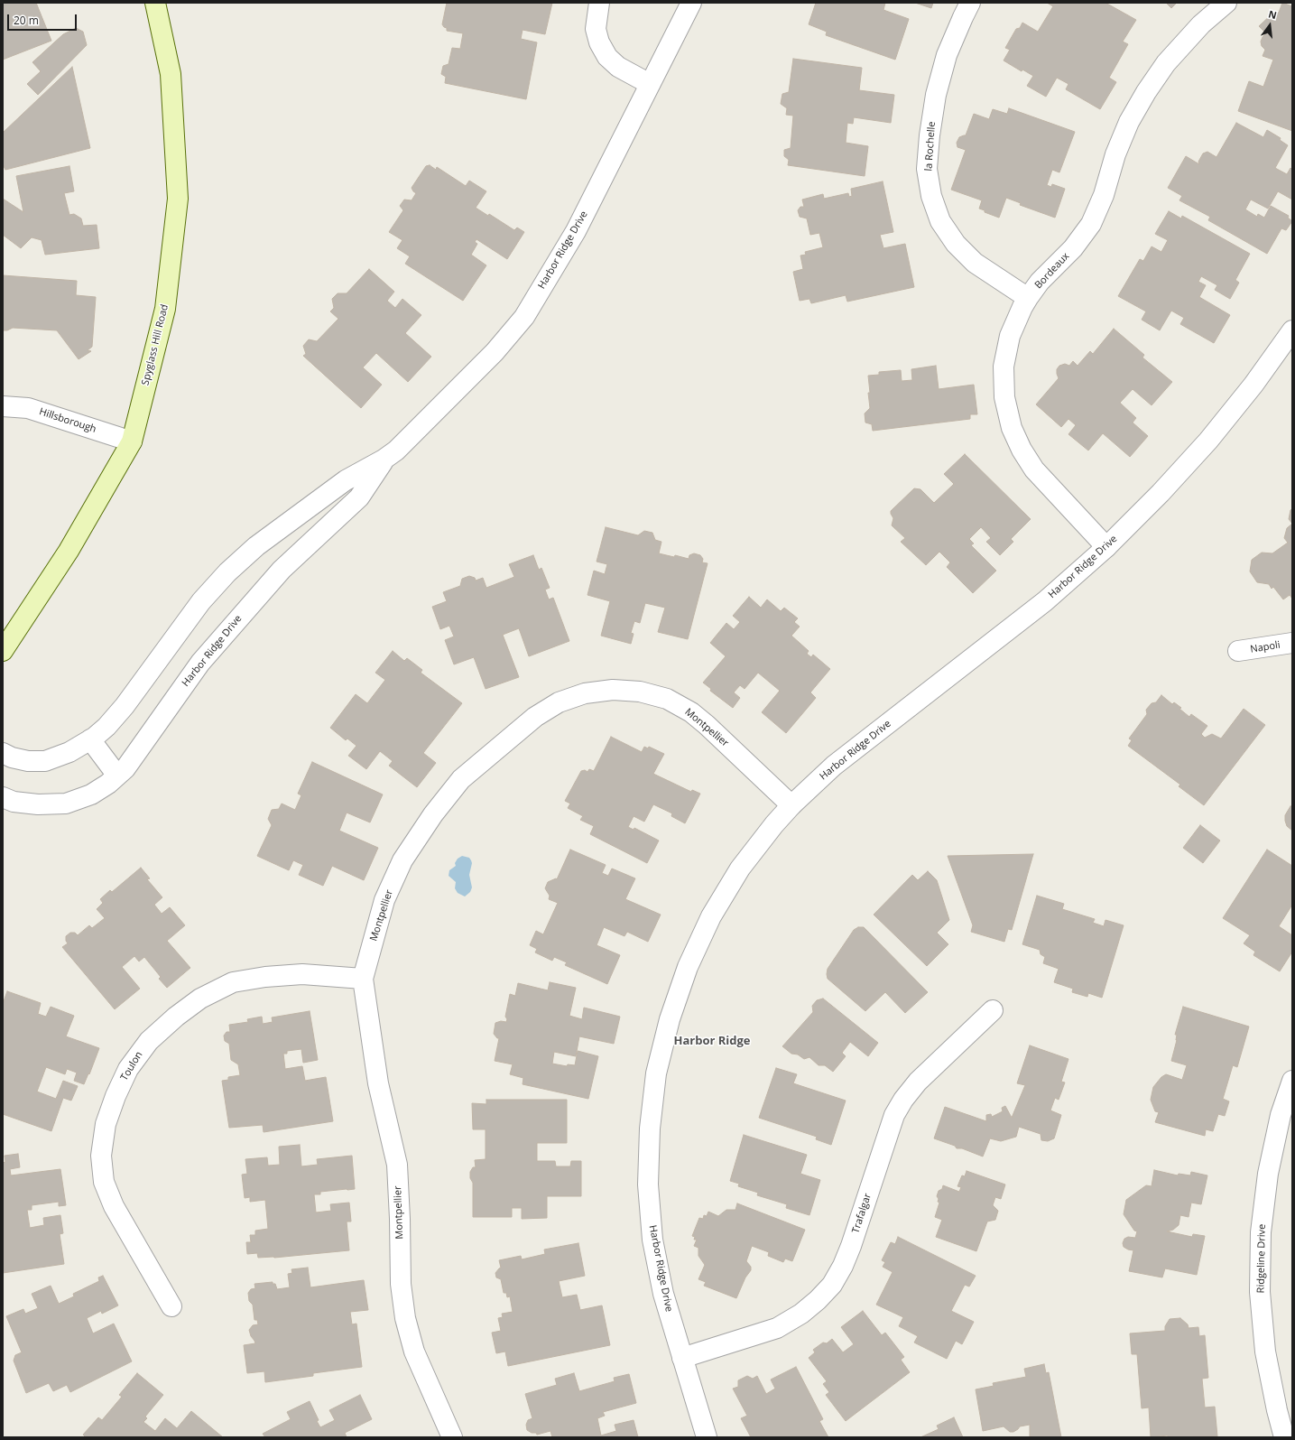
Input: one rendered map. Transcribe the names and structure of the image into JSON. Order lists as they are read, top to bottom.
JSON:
{
  "streets": {
    "main road": ["Spyglass Hill Road"],
    "street": [
      "la Rochelle",
      "Harbor Ridge Drive",
      "Bordeaux",
      "Hillsborough",
      "Napoli",
      "Montpellier",
      "Toulon",
      "Trafalgar",
      "Ridgeline Drive"
    ]
  },
  "crossings": [
    ["la Rochelle", "Bordeaux"],
    ["Harbor Ridge Drive", "Bordeaux"],
    ["Harbor Ridge Drive", "Montpellier"],
    ["Harbor Ridge Drive", "Trafalgar"],
    ["Spyglass Hill Road", "Hillsborough"],
    ["Montpellier", "Toulon"]
  ],
  "districts": ["Harbor Ridge"],
  "scale_bar": "20 m",
  "north": "top"
}
